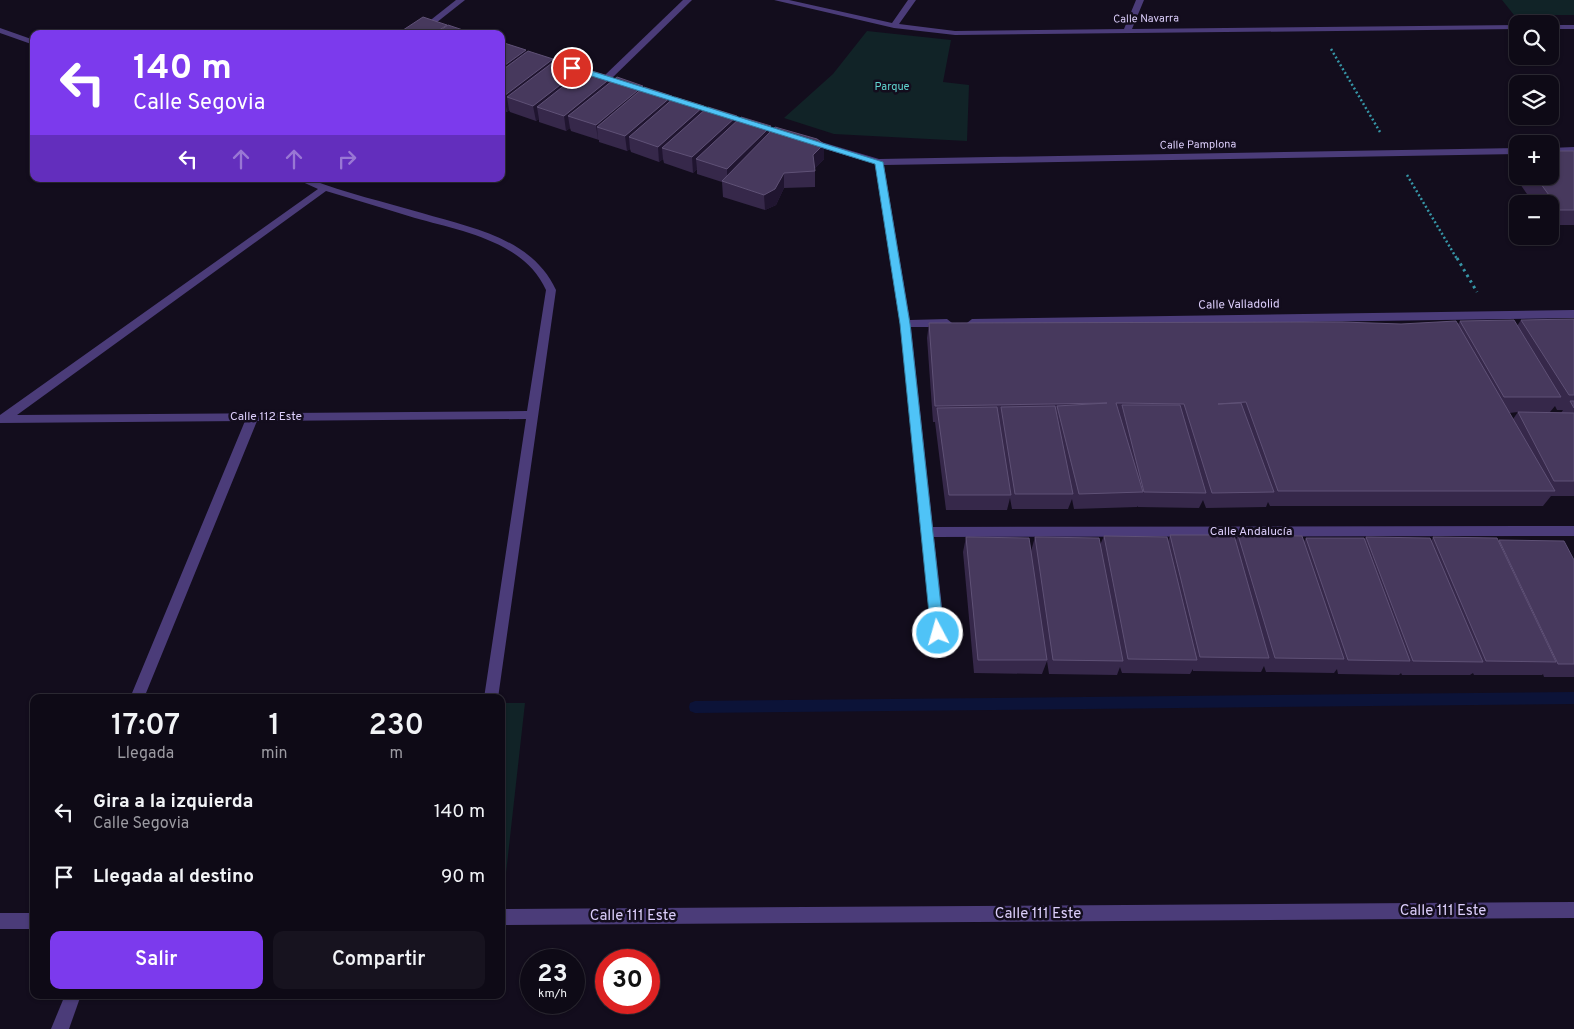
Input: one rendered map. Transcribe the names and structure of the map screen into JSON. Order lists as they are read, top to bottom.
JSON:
{
  "streets": {
    "street": [
      "Calle Navarra",
      "Calle Pamplona",
      "Calle Valladolid",
      "Calle 112 Este",
      "Calle Andalucía",
      "Calle 111 Este"
    ]
  },
  "parks": ["Parque"],
  "page": {
    "map_buttons": ["+", "−"],
    "turn": ["140 m", "Calle Segovia"],
    "eta": [
      "17:07",
      "Llegada",
      "1",
      "min",
      "230",
      "m"
    ],
    "list": [
      {
        "name": "Gira a la izquierda",
        "note": "Calle Segovia",
        "value": "140 m"
      },
      {
        "name": "Llegada al destino",
        "value": "90 m"
      }
    ],
    "buttons": ["Salir", "Compartir"],
    "speed": "23 km/h",
    "limit": "30"
  }
}
